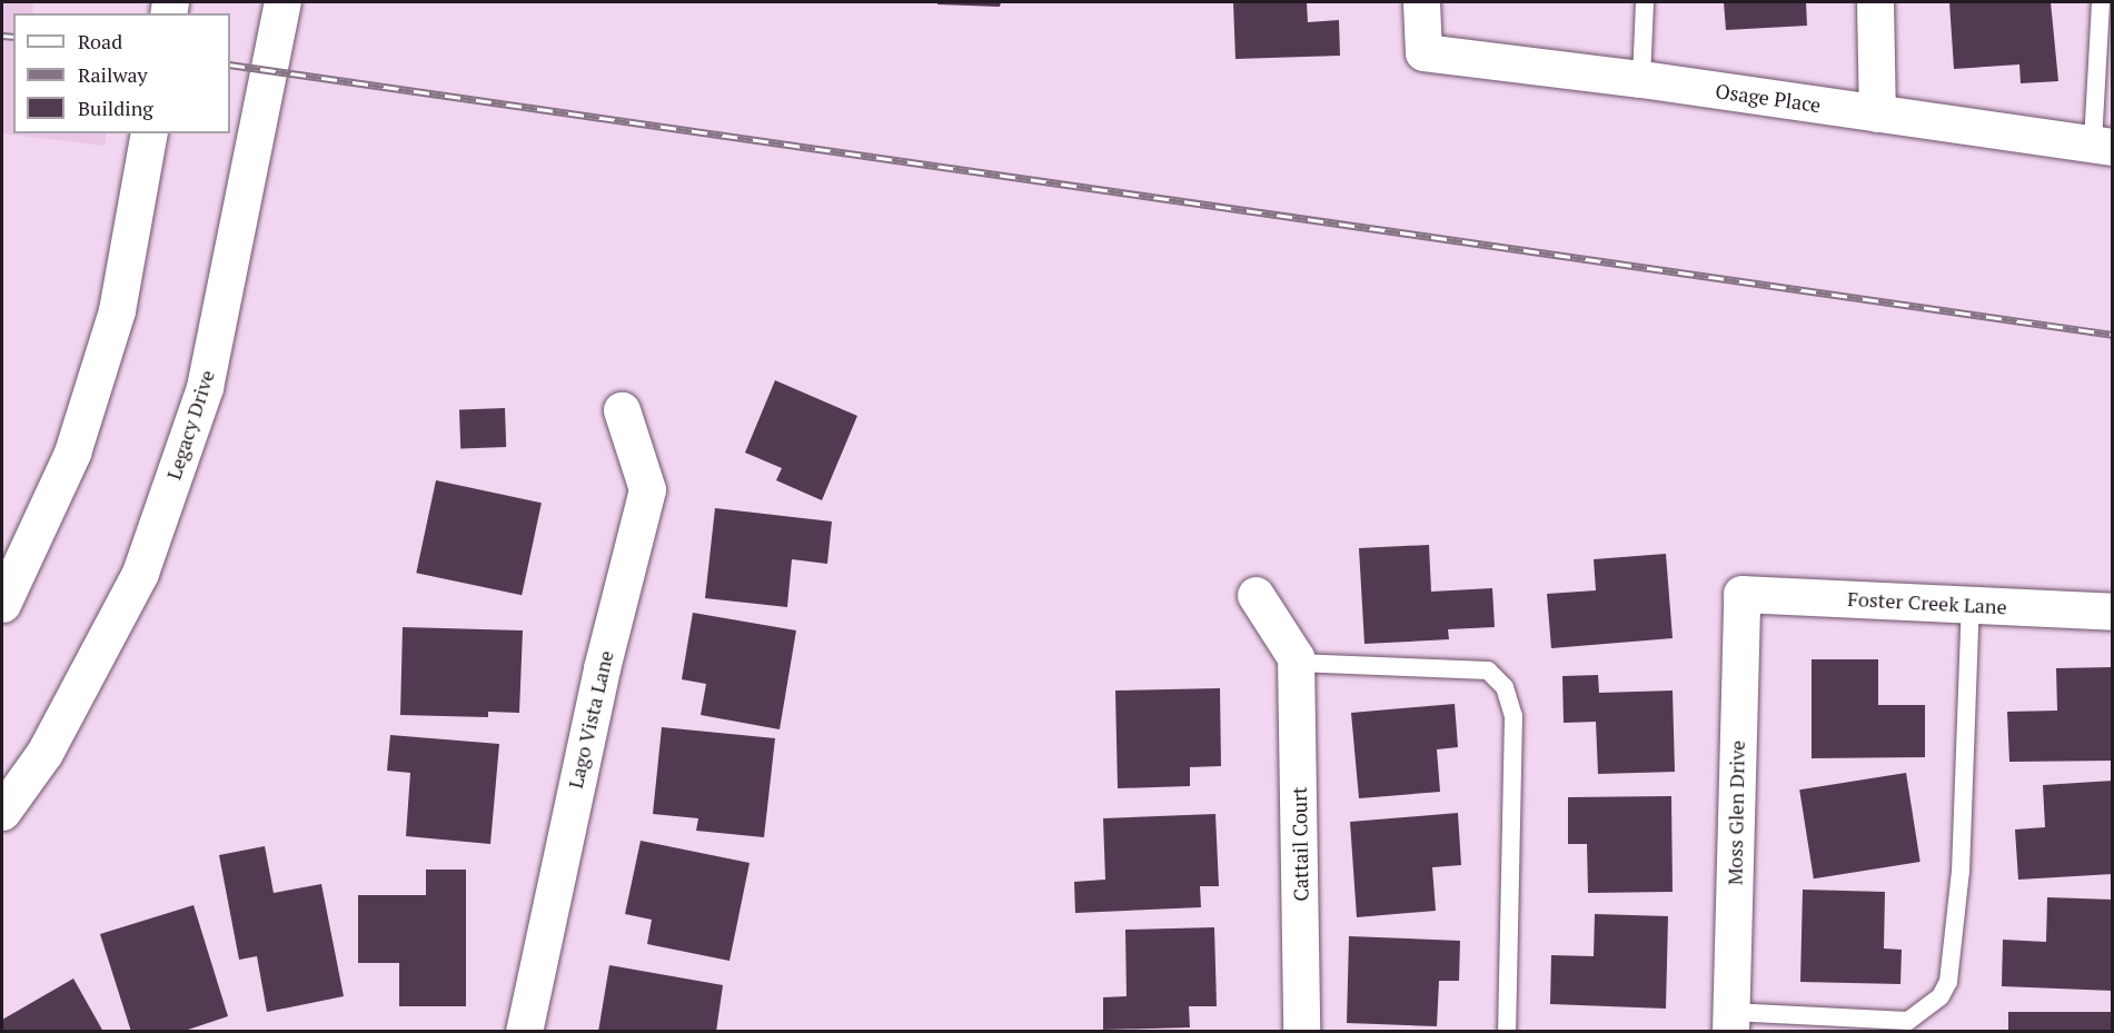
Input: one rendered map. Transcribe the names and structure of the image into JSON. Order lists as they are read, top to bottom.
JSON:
{
  "streets": {
    "street": [
      "Osage Place",
      "Legacy Drive",
      "Foster Creek Lane",
      "Lago Vista Lane",
      "Moss Glen Drive",
      "Cattail Court"
    ]
  },
  "crossings": [
    ["Foster Creek Lane", "Moss Glen Drive"]
  ],
  "legend": ["Road", "Railway", "Building"]
}
